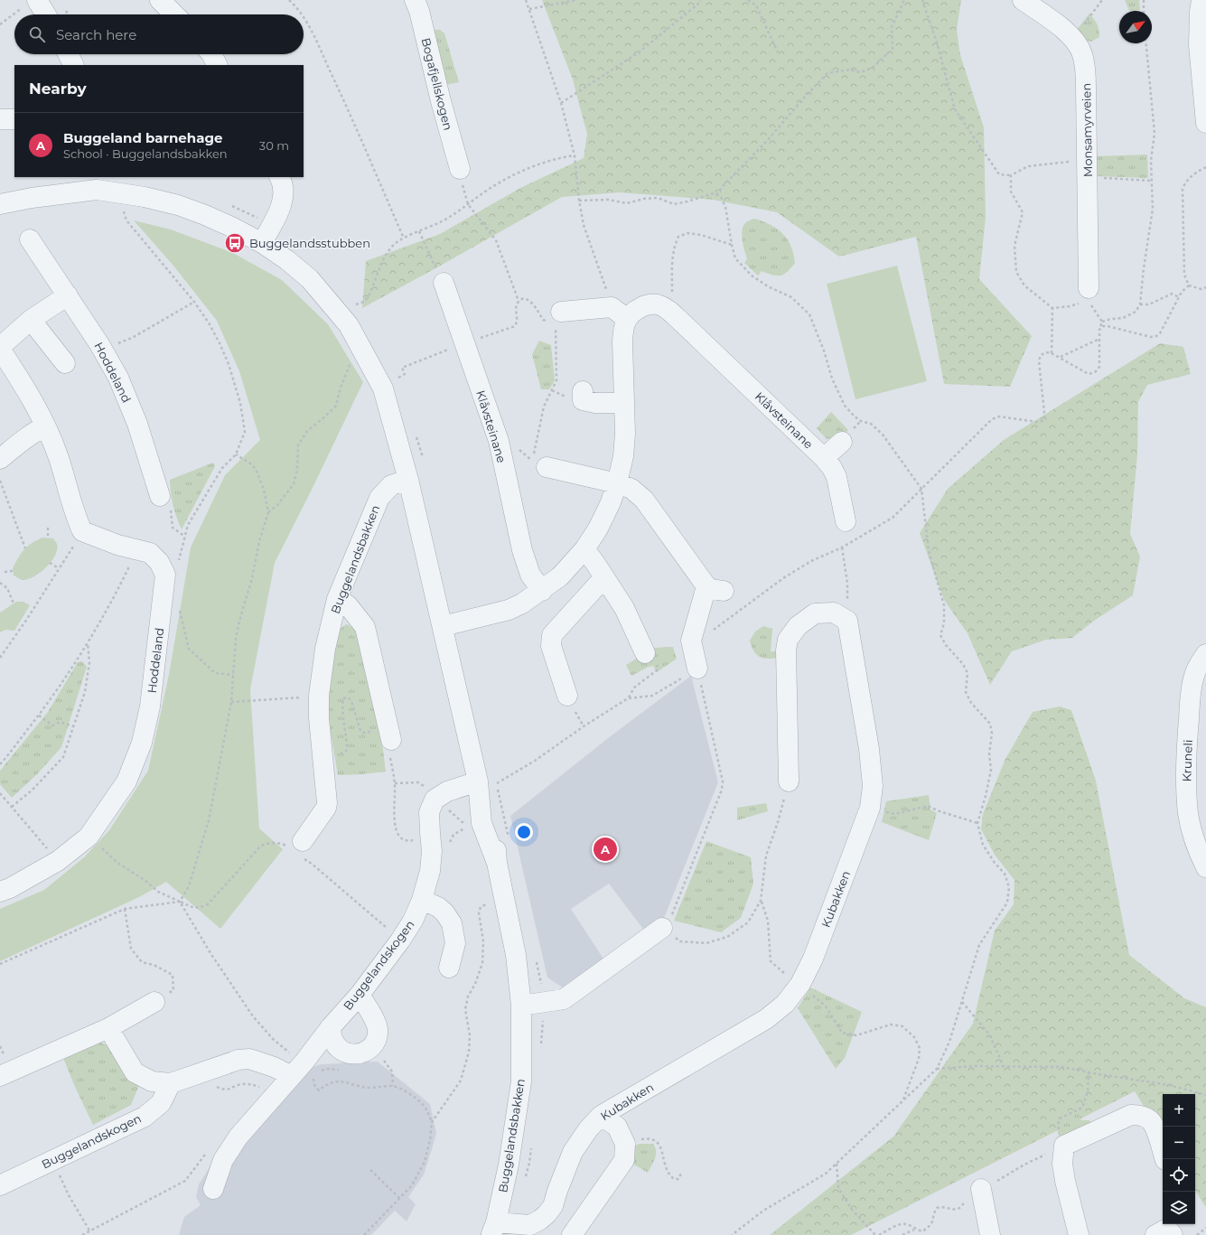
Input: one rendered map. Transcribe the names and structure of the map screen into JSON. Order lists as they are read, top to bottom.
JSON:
{
  "streets": {
    "street": [
      "Bogafjellskogen",
      "Monsamyrveien",
      "Hoddeland",
      "Klåvsteinane",
      "Buggelandsbakken",
      "Kruneli",
      "Kubakken",
      "Buggelandskogen"
    ]
  },
  "crossings": [
    ["Buggelandsbakken", "Kubakken"],
    ["Buggelandsbakken", "Buggelandskogen"]
  ],
  "places": {
    "bus stop": ["Buggelandsstubben"]
  },
  "north": "top right",
  "page": {
    "search": "Search here",
    "heading": "Nearby",
    "list": [
      {
        "mark": "A",
        "name": "Buggeland barnehage",
        "note": "School · Buggelandsbakken",
        "value": "30 m"
      }
    ],
    "pins": "A",
    "map_buttons": ["+", "−"]
  }
}
